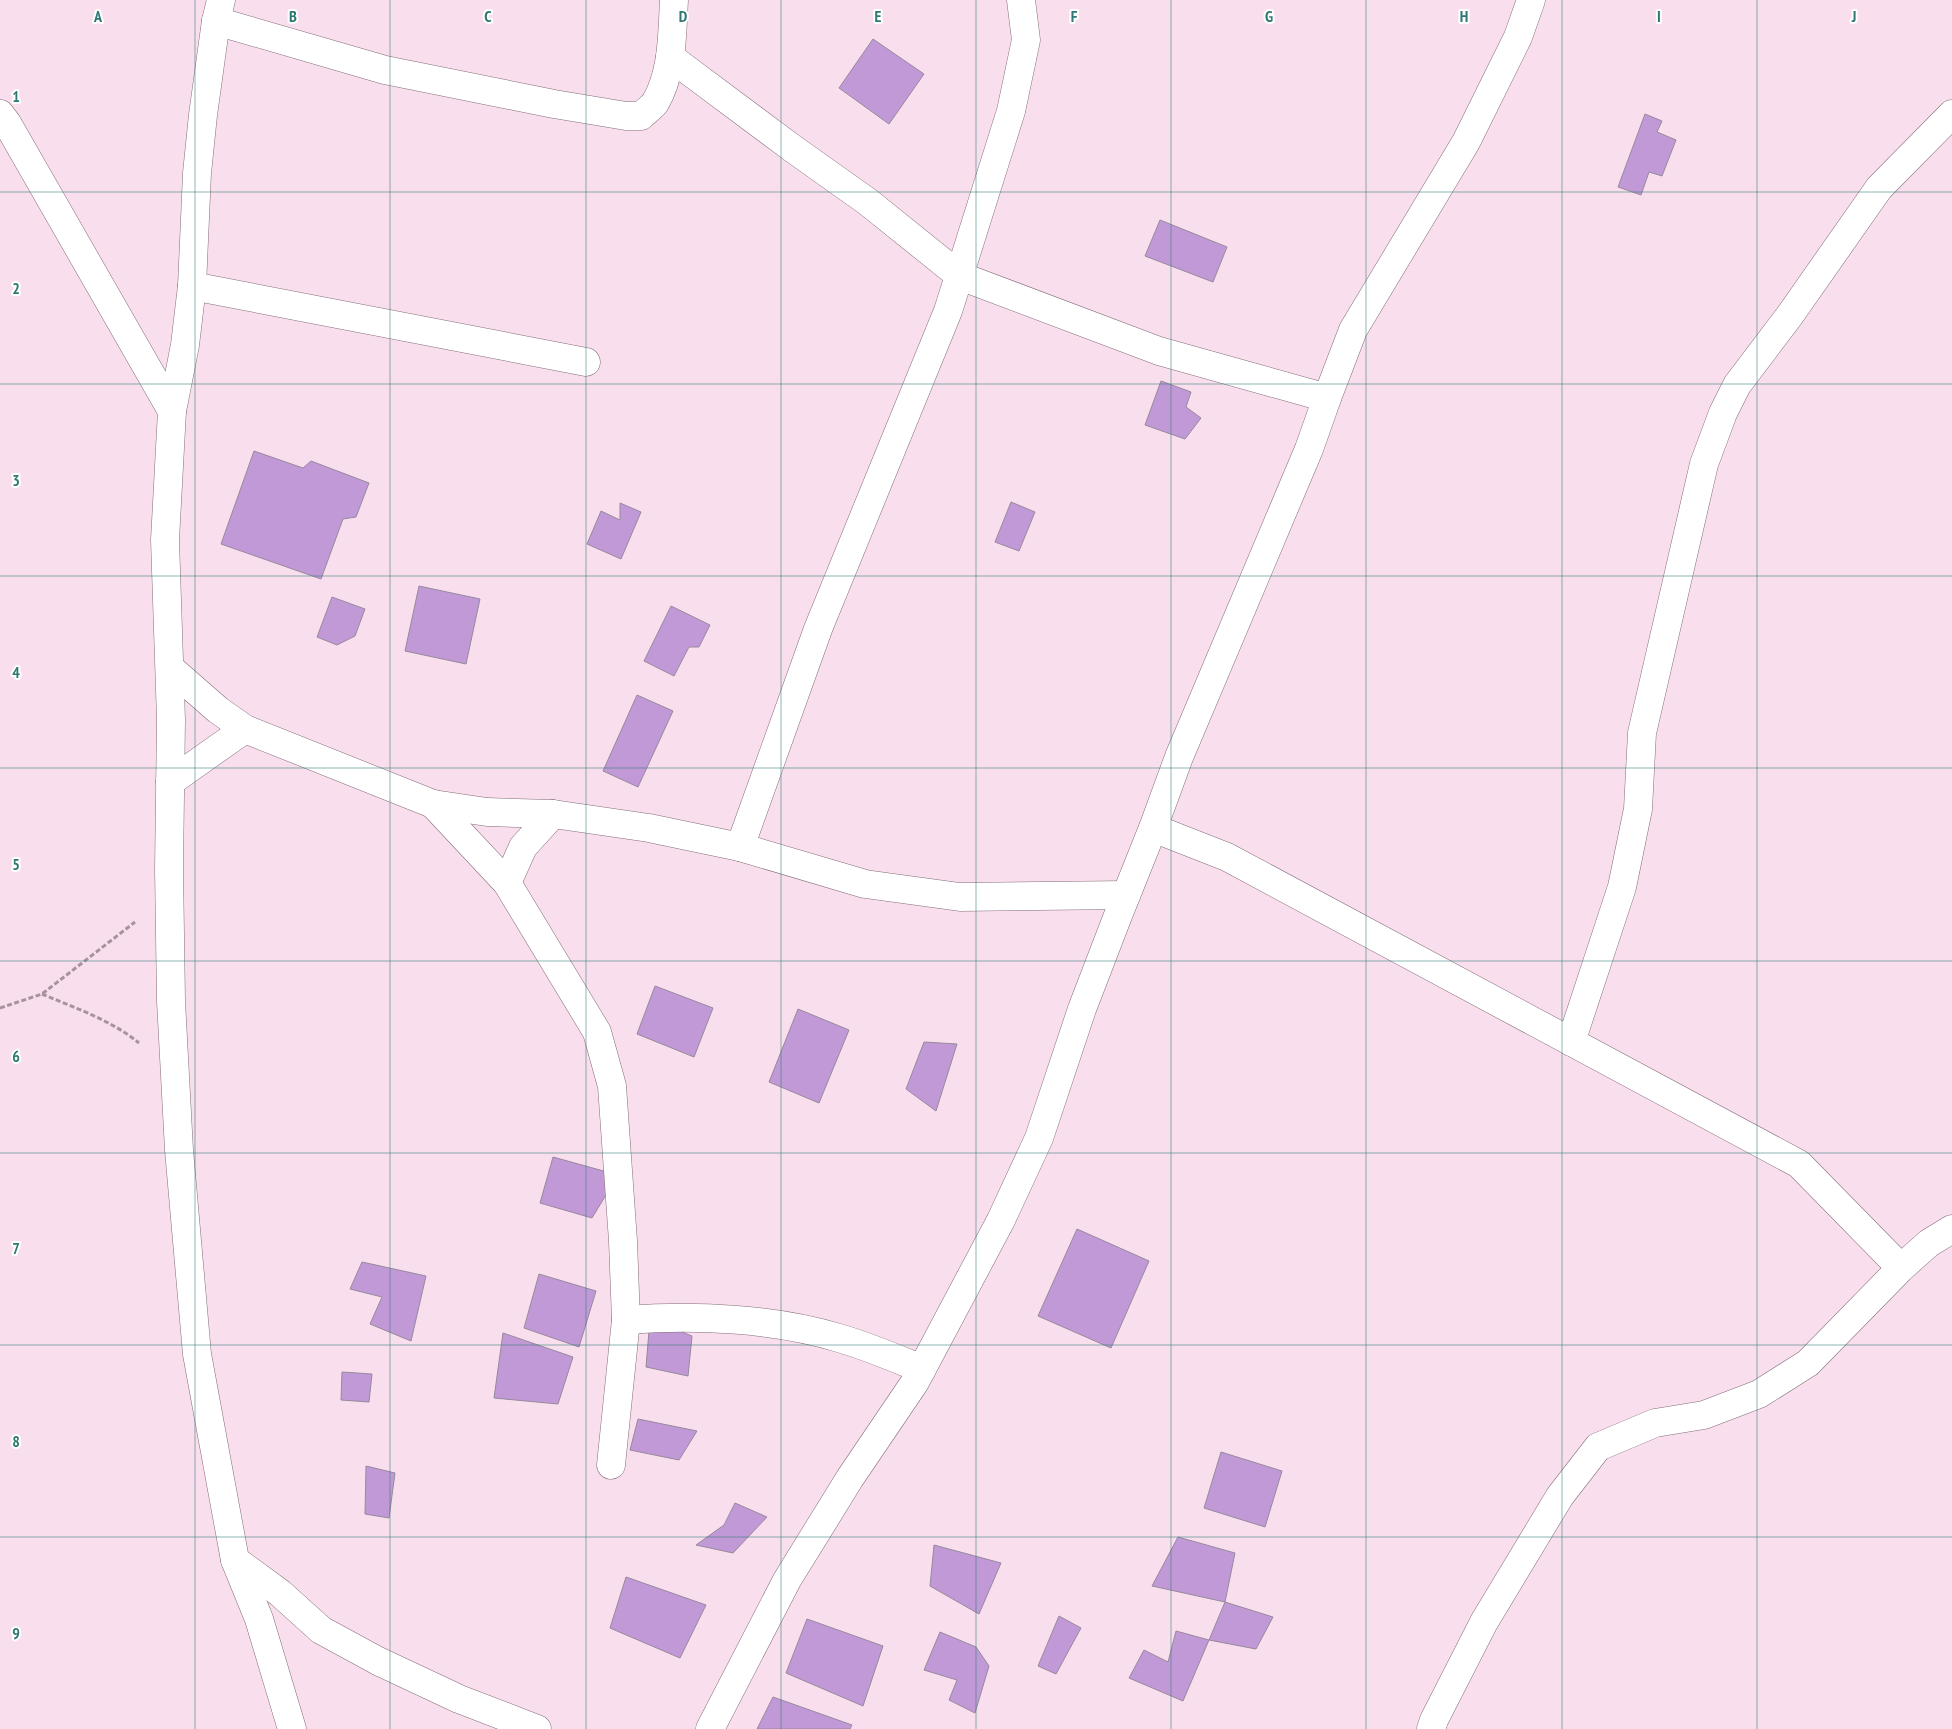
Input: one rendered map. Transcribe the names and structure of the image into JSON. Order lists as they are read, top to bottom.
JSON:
{
  "grid": {
    "columns": [
      "A",
      "B",
      "C",
      "D",
      "E",
      "F",
      "G",
      "H",
      "I",
      "J"
    ],
    "rows": [
      "1",
      "2",
      "3",
      "4",
      "5",
      "6",
      "7",
      "8",
      "9"
    ]
  }
}
